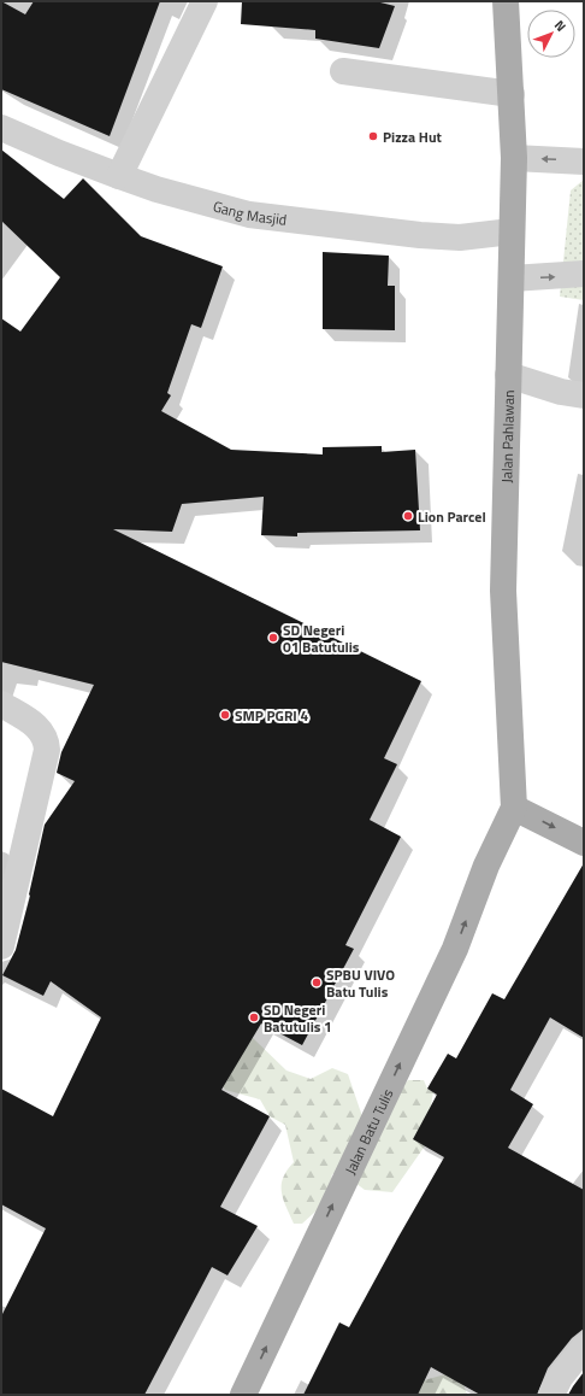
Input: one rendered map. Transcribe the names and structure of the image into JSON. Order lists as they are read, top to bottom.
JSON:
{
  "streets": {
    "main road": ["Jalan Pahlawan", "Jalan Batu Tulis"],
    "street": ["Gang Masjid"]
  },
  "crossings": [
    ["Gang Masjid", "Jalan Pahlawan"],
    ["Jalan Pahlawan", "Jalan Batu Tulis"]
  ],
  "one_way": ["Jalan Batu Tulis"],
  "places": [
    "Pizza Hut",
    "Lion Parcel",
    "SD Negeri 01 Batutulis",
    "SMP PGRI 4",
    "SPBU VIVO Batu Tulis",
    "SD Negeri Batutulis 1"
  ],
  "north": "top right"
}
